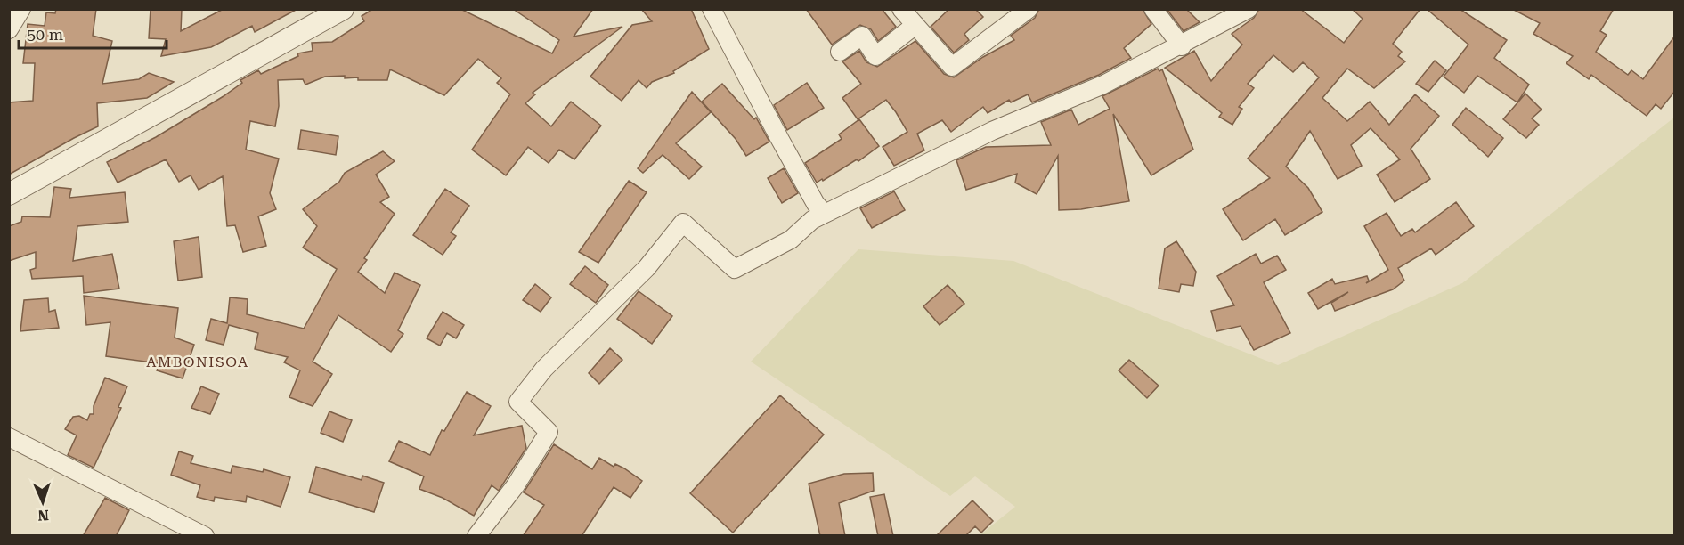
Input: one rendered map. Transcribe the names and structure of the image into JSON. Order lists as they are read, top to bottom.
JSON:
{
  "districts": ["AMBONISOA"],
  "scale_bar": "50 m",
  "north": "bottom"
}
